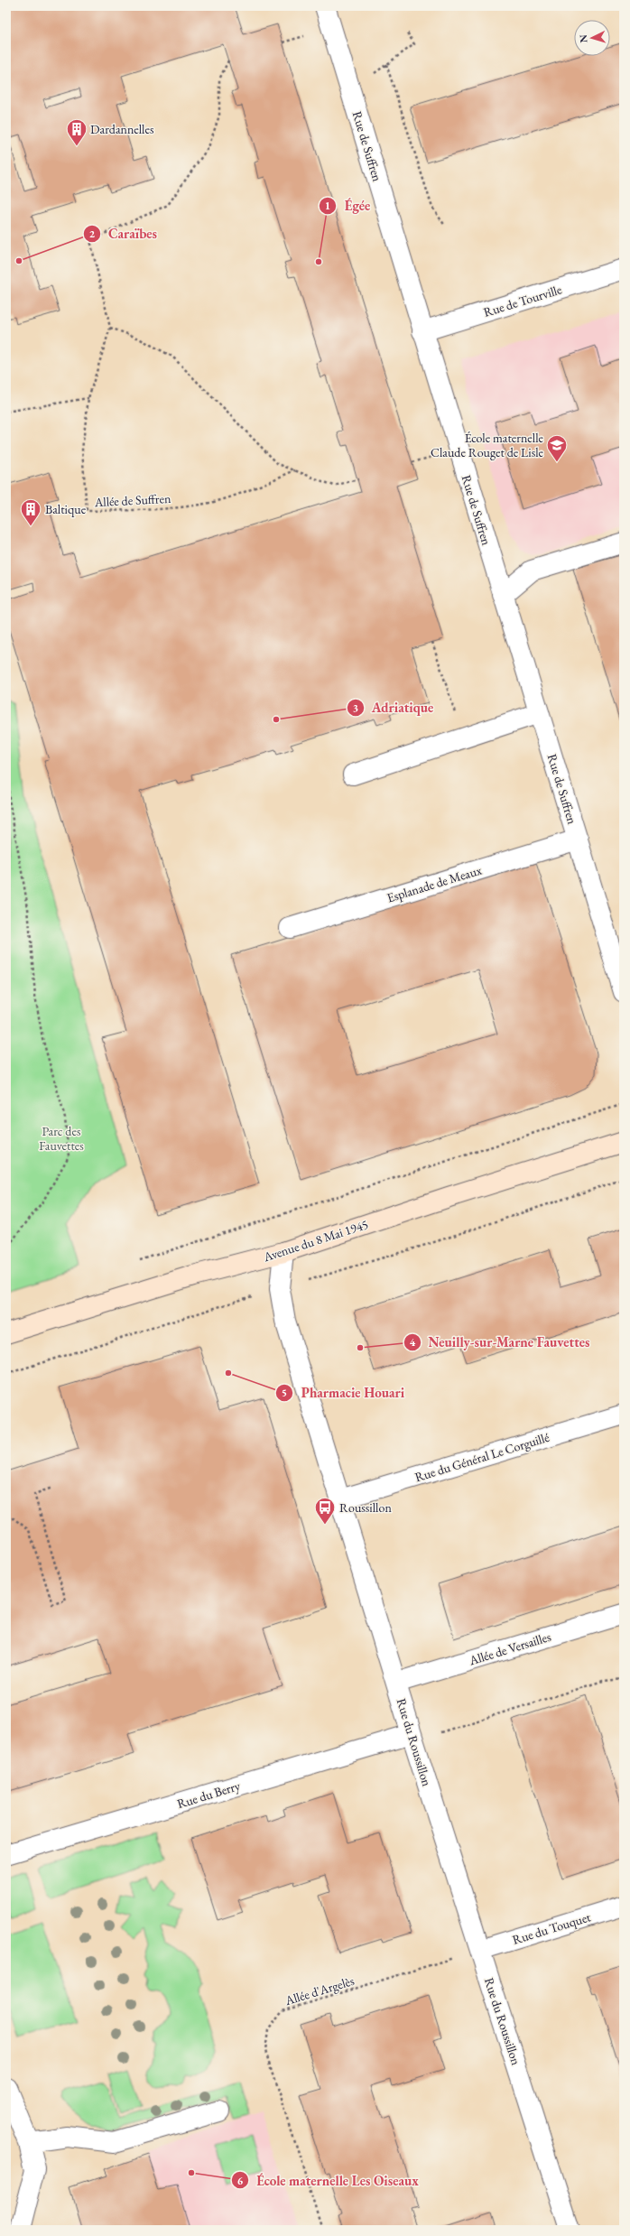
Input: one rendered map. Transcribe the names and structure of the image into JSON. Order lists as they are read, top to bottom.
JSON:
{
  "streets": {
    "street": [
      "Rue de Suffren",
      "Rue de Tourville",
      "Esplanade de Meaux",
      "Avenue du 8 Mai 1945",
      "Rue du Général Le Corguillé",
      "Allée de Versailles",
      "Rue du Roussillon",
      "Rue du Berry",
      "Rue du Touquet"
    ],
    "path": ["Allée de Suffren", "Allée d'Argelès"]
  },
  "crossings": [
    ["Rue de Suffren", "Rue de Tourville"],
    ["Rue de Suffren", "Esplanade de Meaux"],
    ["Avenue du 8 Mai 1945", "Rue du Roussillon"],
    ["Rue du Général Le Corguillé", "Rue du Roussillon"],
    ["Allée de Versailles", "Rue du Roussillon"],
    ["Rue du Roussillon", "Rue du Berry"],
    ["Rue du Roussillon", "Rue du Touquet"],
    ["Rue du Roussillon", "Allée d'Argelès"],
    ["Rue du Touquet", "Allée d'Argelès"]
  ],
  "parks": ["Parc des Fauvettes"],
  "places": {
    "building": ["Dardannelles", "Baltique"],
    "other": [
      "Caraïbes",
      "Égée",
      "Adriatique",
      "Neuilly-sur-Marne Fauvettes",
      "Pharmacie Houari",
      "École maternelle Les Oiseaux"
    ],
    "school or university": ["École maternelle Claude Rouget de Lisle"],
    "bus stop": ["Roussillon"]
  },
  "north": "left"
}
